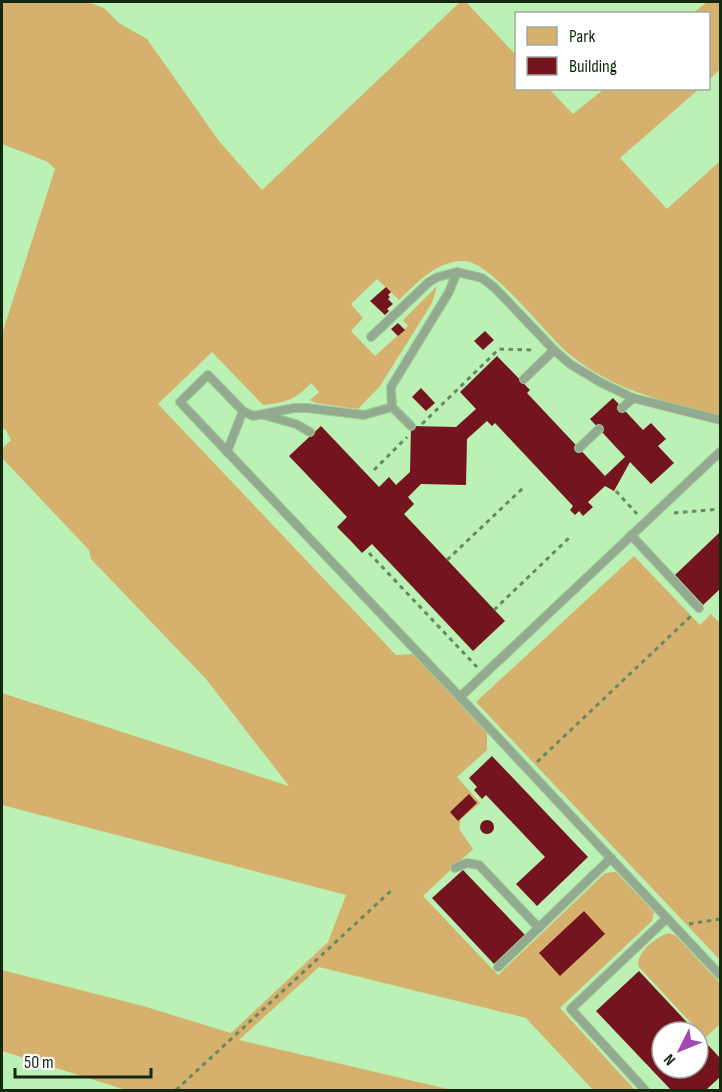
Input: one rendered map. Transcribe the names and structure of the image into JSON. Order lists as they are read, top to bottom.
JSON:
{
  "legend": ["Park", "Building"],
  "scale_bar": "50 m",
  "north": "bottom left"
}
